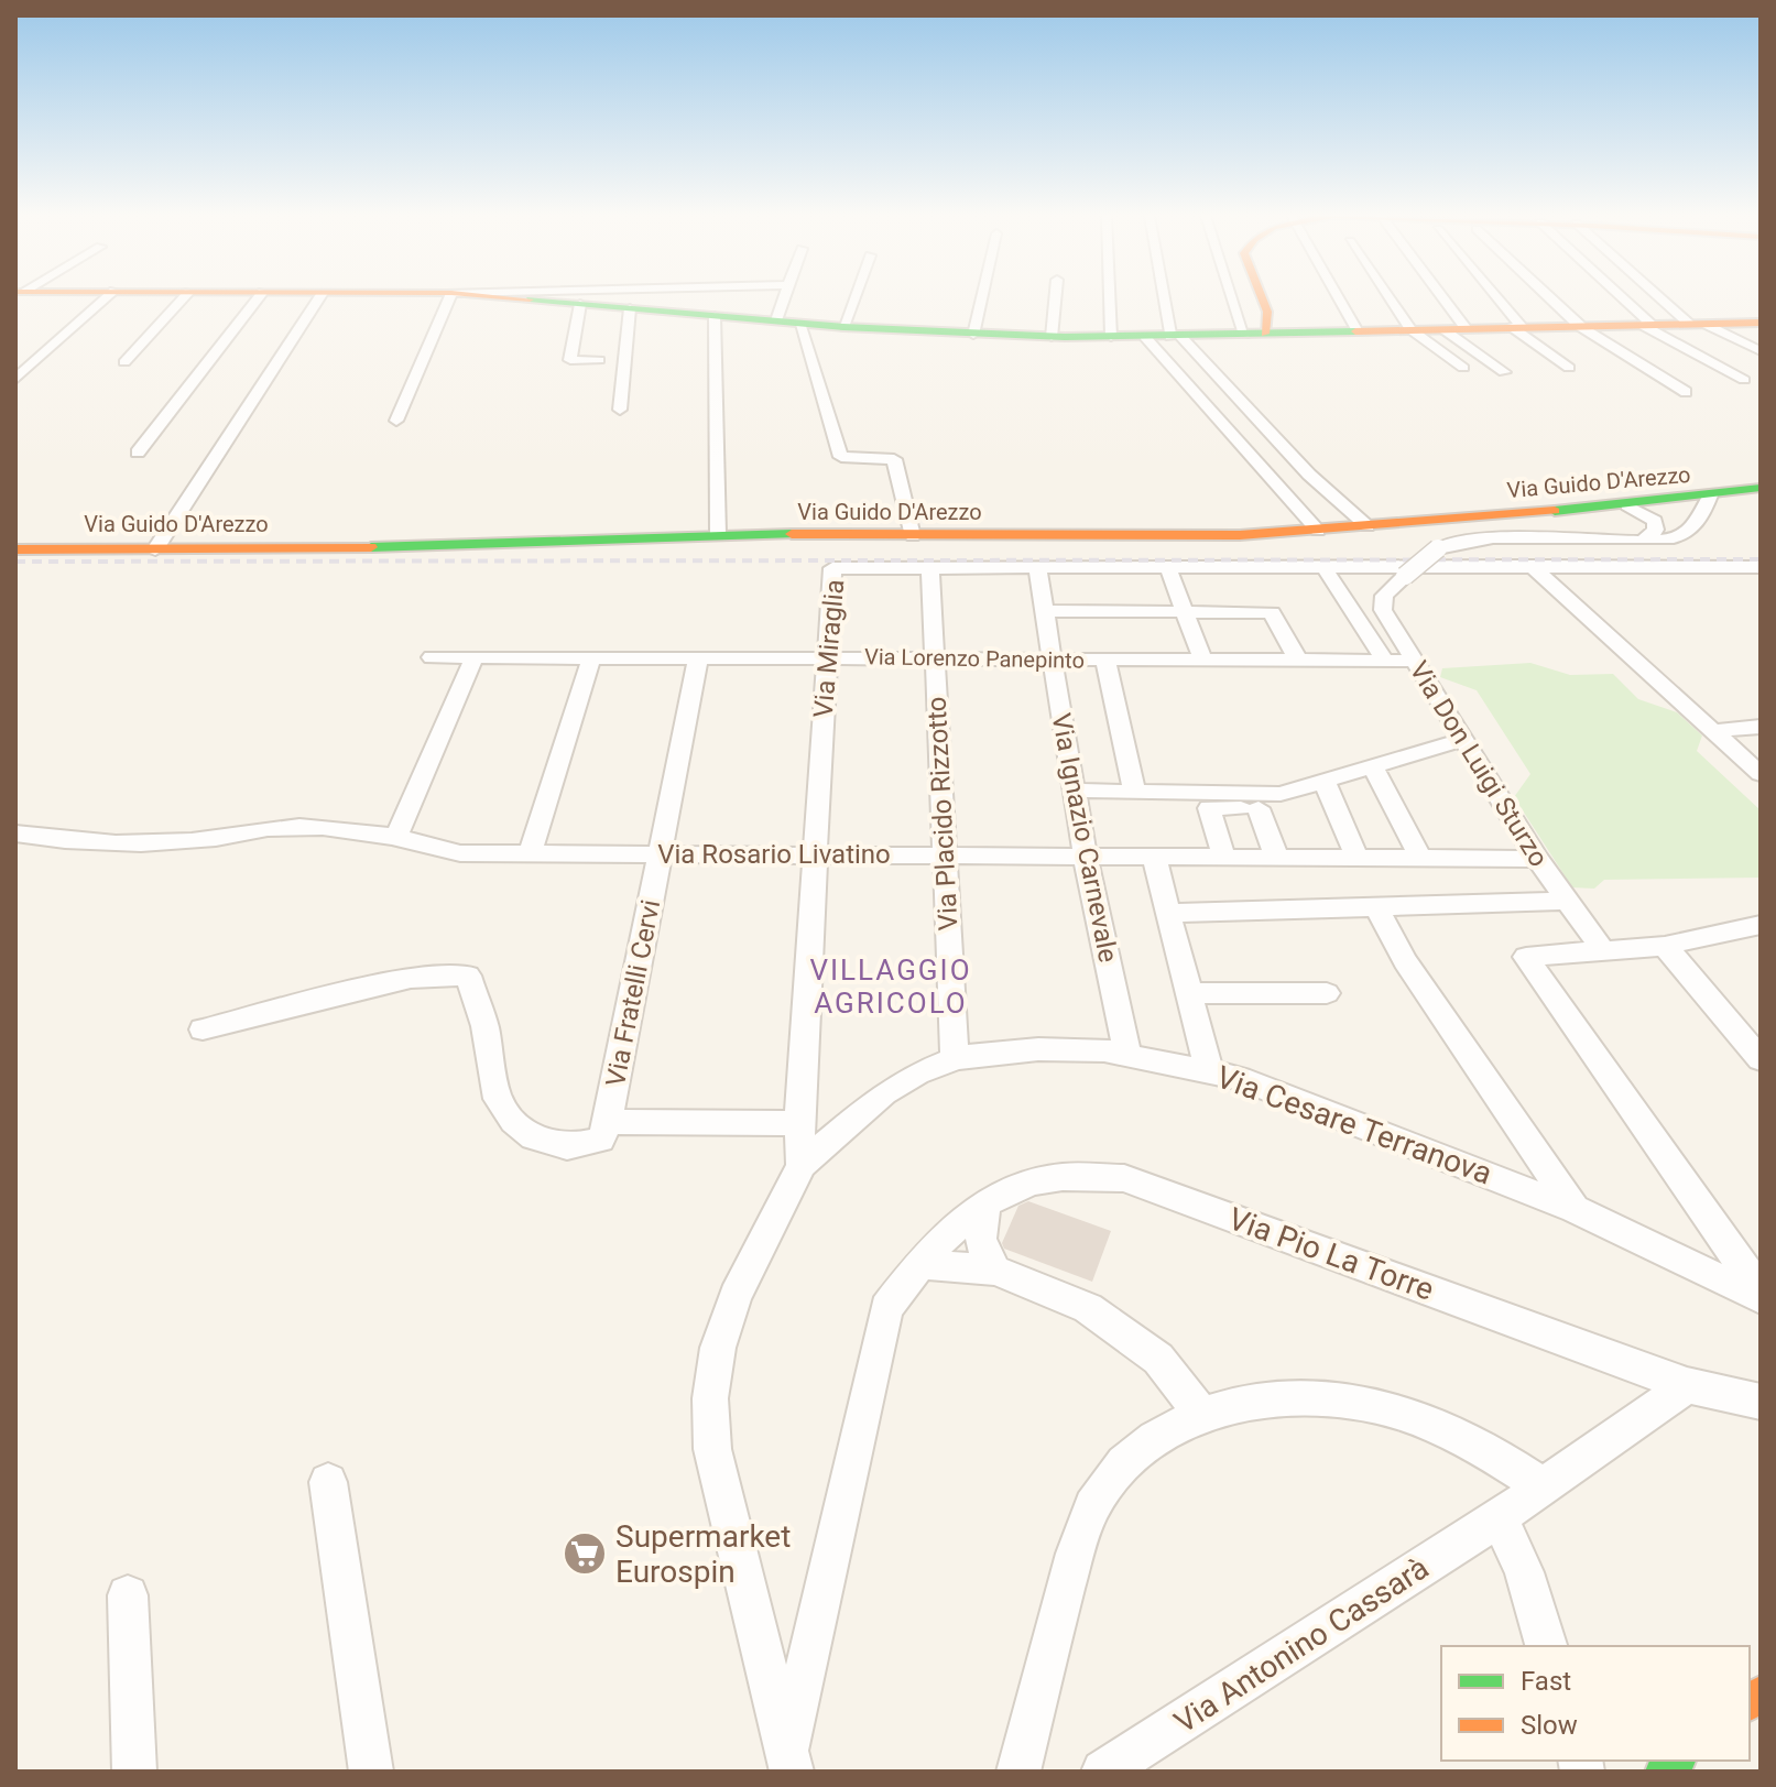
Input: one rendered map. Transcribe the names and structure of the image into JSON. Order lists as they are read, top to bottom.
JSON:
{
  "streets": {
    "street": [
      "Via Guido D'Arezzo",
      "Via Miraglia",
      "Via Lorenzo Panepinto",
      "Via Don Luigi Sturzo",
      "Via Placido Rizzotto",
      "Via Ignazio Carnevale",
      "Via Rosario Livatino",
      "Via Fratelli Cervi",
      "Via Cesare Terranova",
      "Via Pio La Torre",
      "Via Antonino Cassarà"
    ]
  },
  "crossings": [
    ["Via Miraglia", "Via Lorenzo Panepinto"],
    ["Via Miraglia", "Via Placido Rizzotto"],
    ["Via Miraglia", "Via Ignazio Carnevale"],
    ["Via Miraglia", "Via Rosario Livatino"],
    ["Via Miraglia", "Via Cesare Terranova"],
    ["Via Lorenzo Panepinto", "Via Don Luigi Sturzo"],
    ["Via Lorenzo Panepinto", "Via Placido Rizzotto"],
    ["Via Lorenzo Panepinto", "Via Ignazio Carnevale"],
    ["Via Lorenzo Panepinto", "Via Fratelli Cervi"],
    ["Via Don Luigi Sturzo", "Via Rosario Livatino"],
    ["Via Placido Rizzotto", "Via Rosario Livatino"],
    ["Via Placido Rizzotto", "Via Cesare Terranova"],
    ["Via Ignazio Carnevale", "Via Rosario Livatino"],
    ["Via Ignazio Carnevale", "Via Cesare Terranova"],
    ["Via Rosario Livatino", "Via Fratelli Cervi"],
    ["Via Cesare Terranova", "Via Pio La Torre"],
    ["Via Pio La Torre", "Via Antonino Cassarà"]
  ],
  "districts": ["VILLAGGIO AGRICOLO"],
  "places": {
    "supermarket": ["Supermarket Eurospin"]
  },
  "legend": ["Fast", "Slow"]
}
